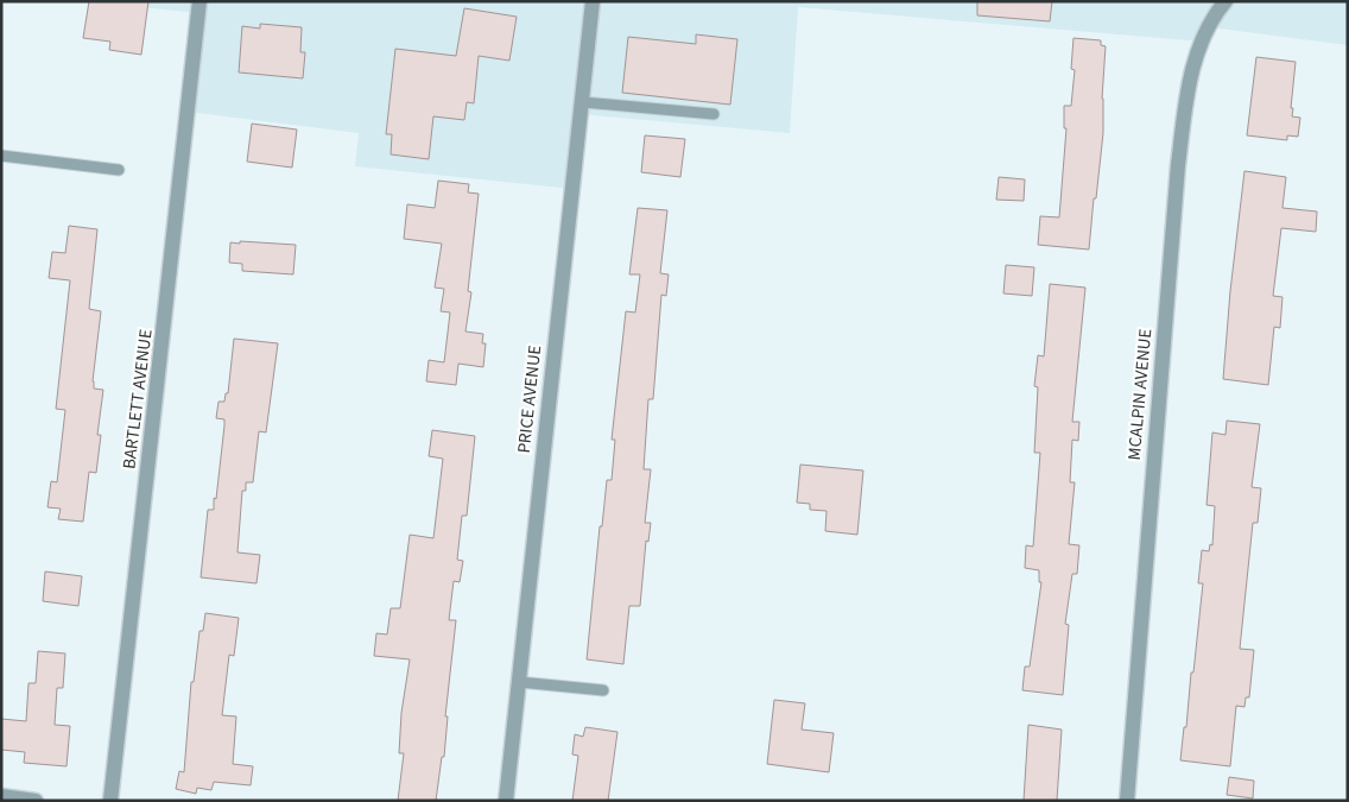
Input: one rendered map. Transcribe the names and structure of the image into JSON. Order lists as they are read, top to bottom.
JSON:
{
  "streets": {
    "street": ["MCALPIN AVENUE", "BARTLETT AVENUE", "PRICE AVENUE"]
  }
}
